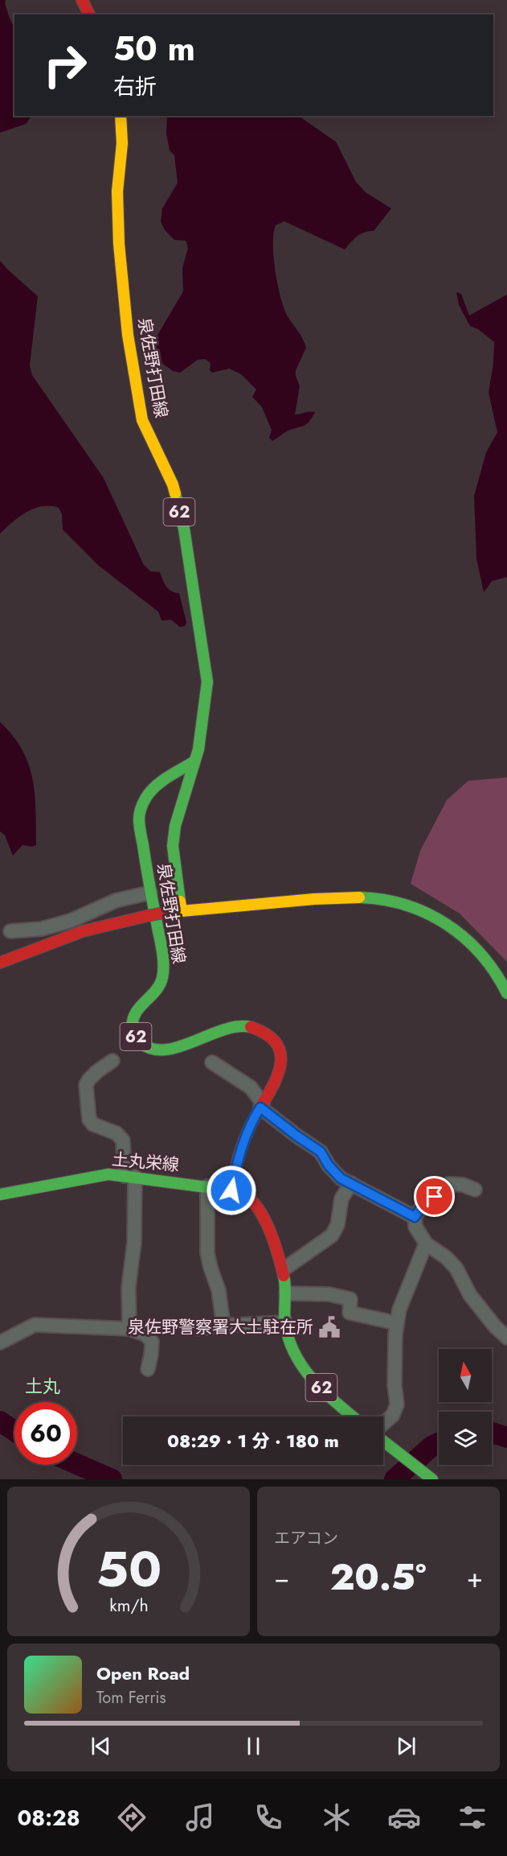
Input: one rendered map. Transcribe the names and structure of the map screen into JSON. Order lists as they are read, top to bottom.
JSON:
{
  "streets": {
    "main road": ["泉佐野打田線", "62", "土丸栄線"]
  },
  "crossings": [
    ["泉佐野打田線", "62"],
    ["泉佐野打田線", "土丸栄線"],
    ["62", "土丸栄線"]
  ],
  "districts": ["土丸"],
  "places": {
    "public building": ["泉佐野警察署大土駐在所"]
  },
  "north": "top",
  "page": {
    "turn": ["50 m", "右折"],
    "limit": "60",
    "trip": "08:29 · 1 分 · 180 m",
    "tile": "エアコン",
    "heat": ["−", "20.5°", "+"],
    "song": ["Open Road", "Tom Ferris"],
    "tabs": "08:28",
    "gauge": ["50", "km/h"]
  }
}
